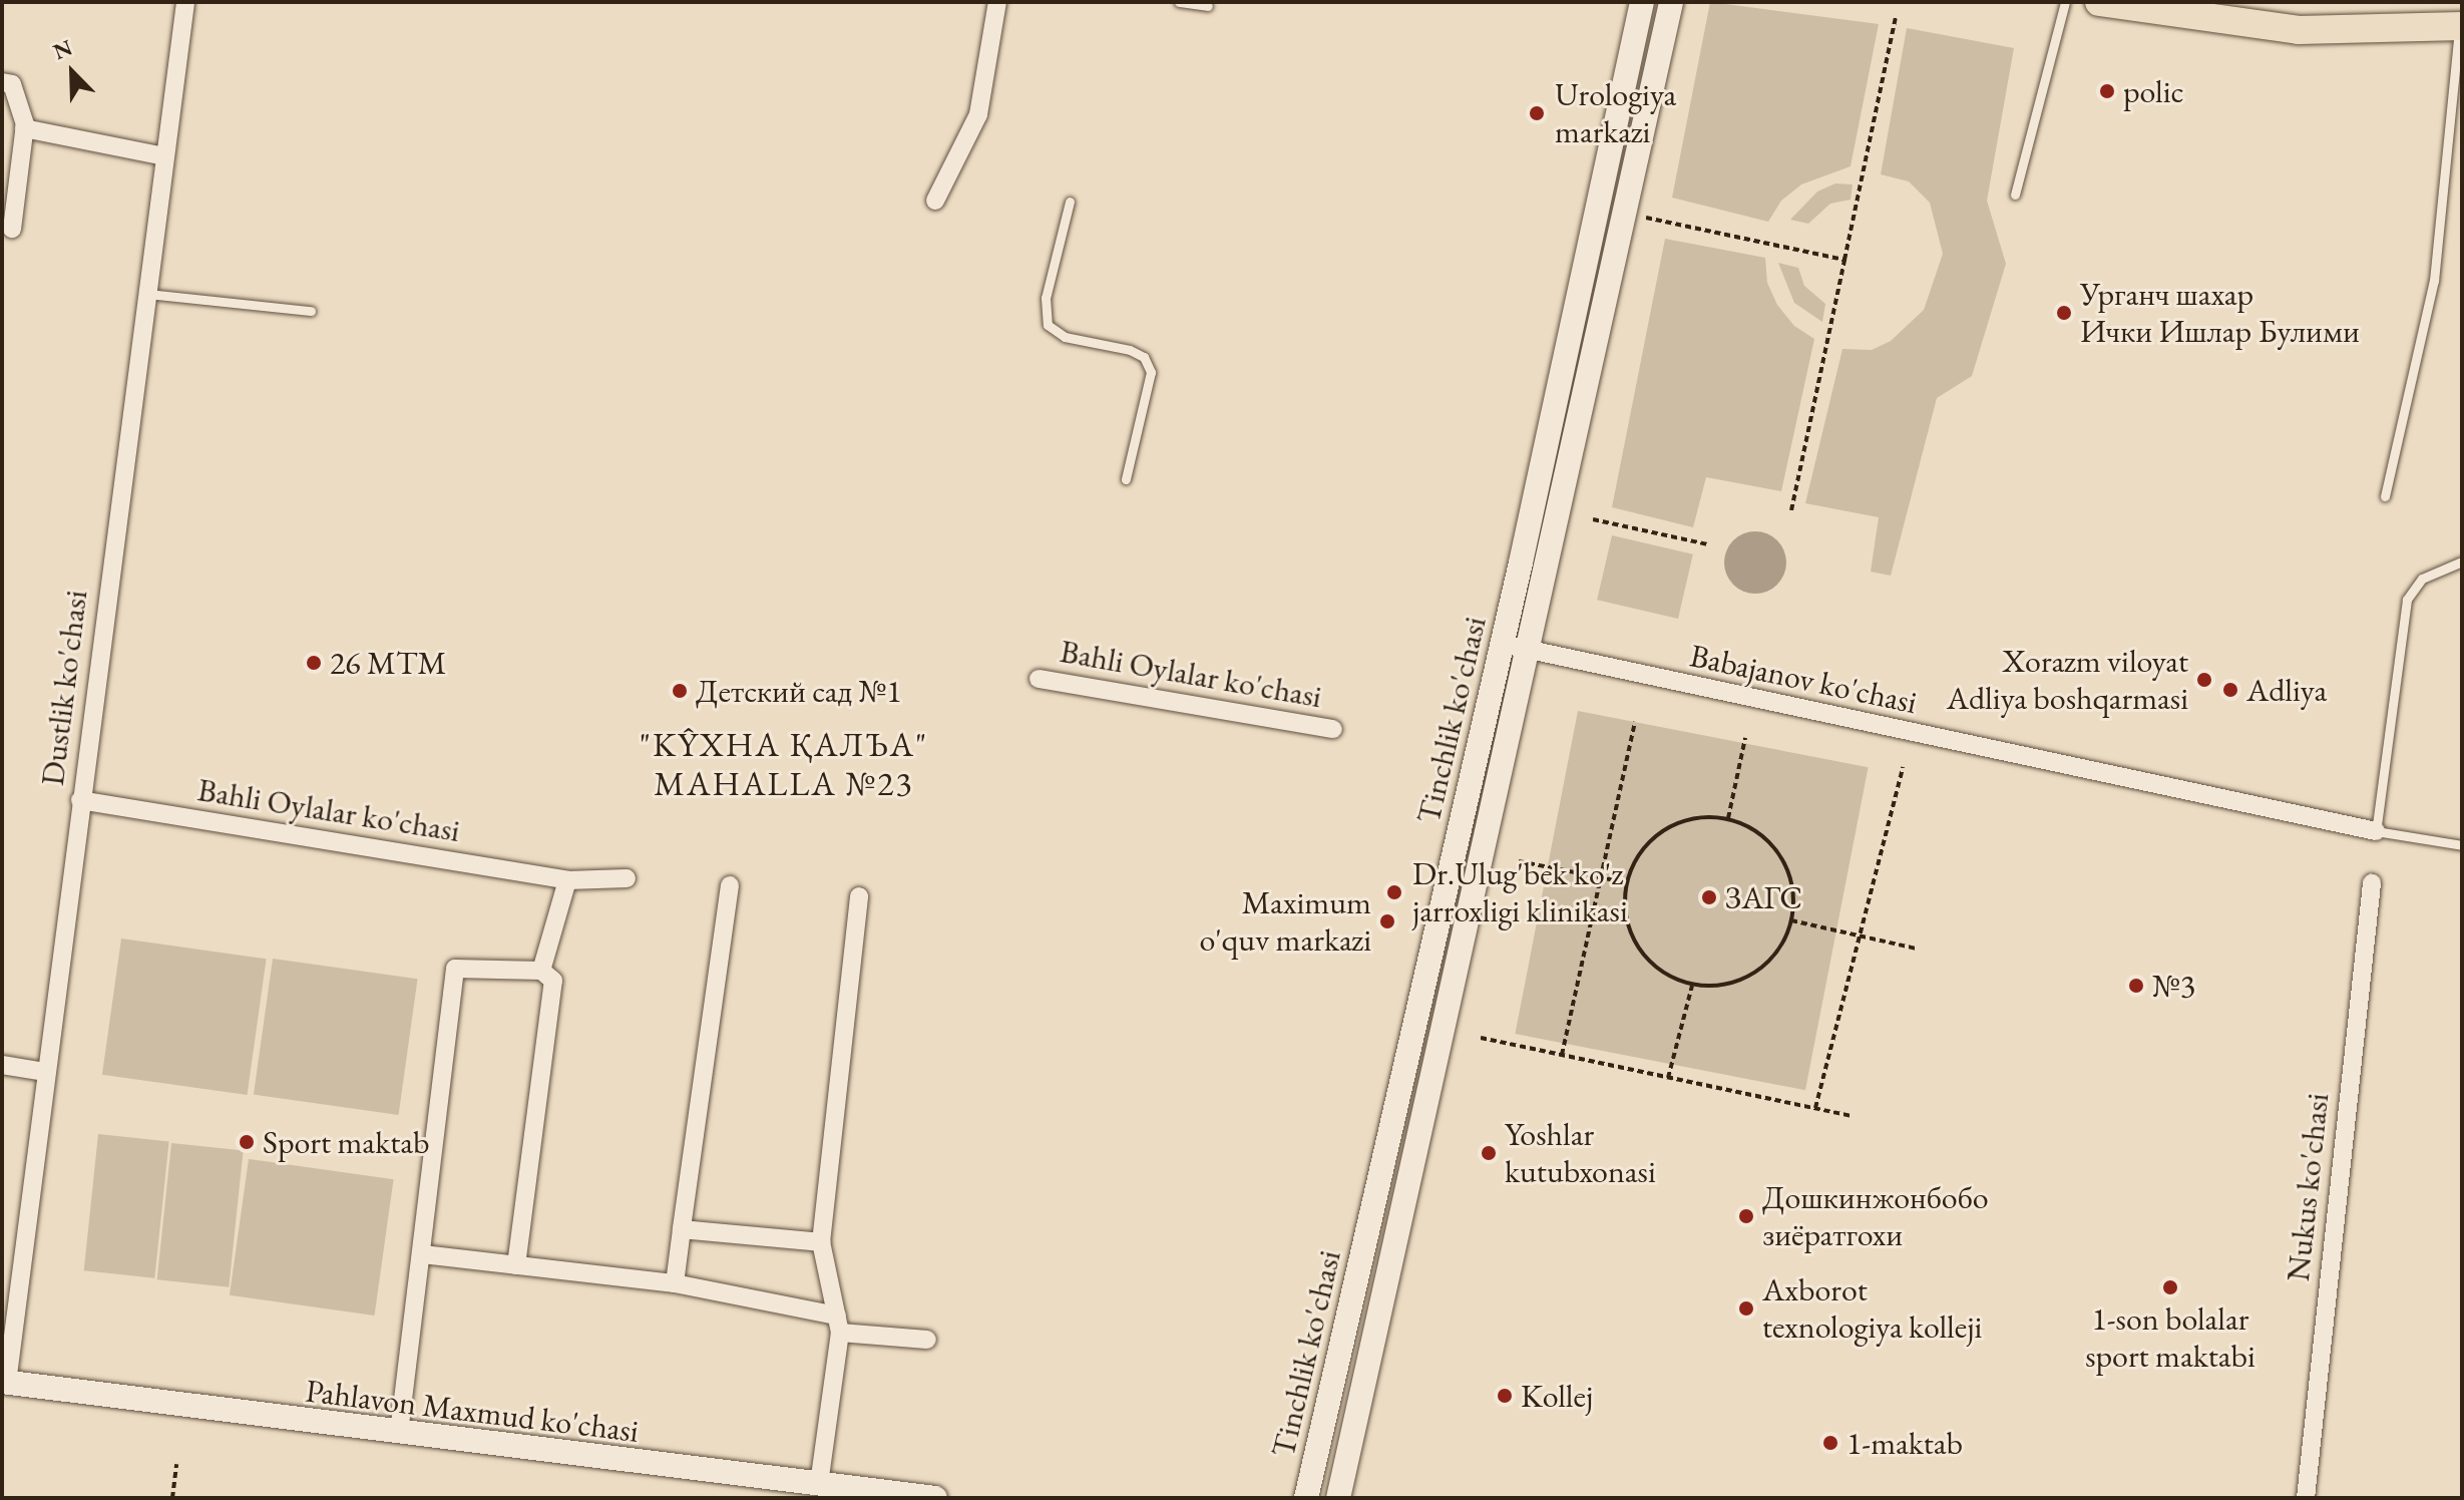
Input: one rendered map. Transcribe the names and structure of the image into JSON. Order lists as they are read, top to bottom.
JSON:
{
  "streets": {
    "main road": ["Tinchlik ko'chasi", "Pahlavon Maxmud ko'chasi"],
    "street": [
      "Bahli Oylalar ko'chasi",
      "Babajanov ko'chasi",
      "Dustlik ko'chasi",
      "Nukus ko'chasi"
    ]
  },
  "crossings": [
    ["Bahli Oylalar ko'chasi", "Dustlik ko'chasi"],
    ["Babajanov ko'chasi", "Tinchlik ko'chasi"],
    ["Dustlik ko'chasi", "Pahlavon Maxmud ko'chasi"]
  ],
  "districts": ["\"KŶХНА ҚАЛЪА\" MAHALLA №23"],
  "places": [
    "polic",
    "Urologiya markazi",
    "Урганч шахар Ички Ишлар Булими",
    "26 MTM",
    "Xorazm viloyat Adliya boshqarmasi",
    "Adliya",
    "Детский сад №1",
    "Dr.Ulug'bek ko'z jarroxligi klinikasi",
    "ЗАГС",
    "Maximum o'quv markazi",
    "№3",
    "Sport maktab",
    "Yoshlar kutubxonasi",
    "Дошкинжонбобо зиёратгохи",
    "1-son bolalar sport maktabi",
    "Axborot texnologiya kolleji",
    "Kollej",
    "1-maktab"
  ],
  "north": "top left"
}
